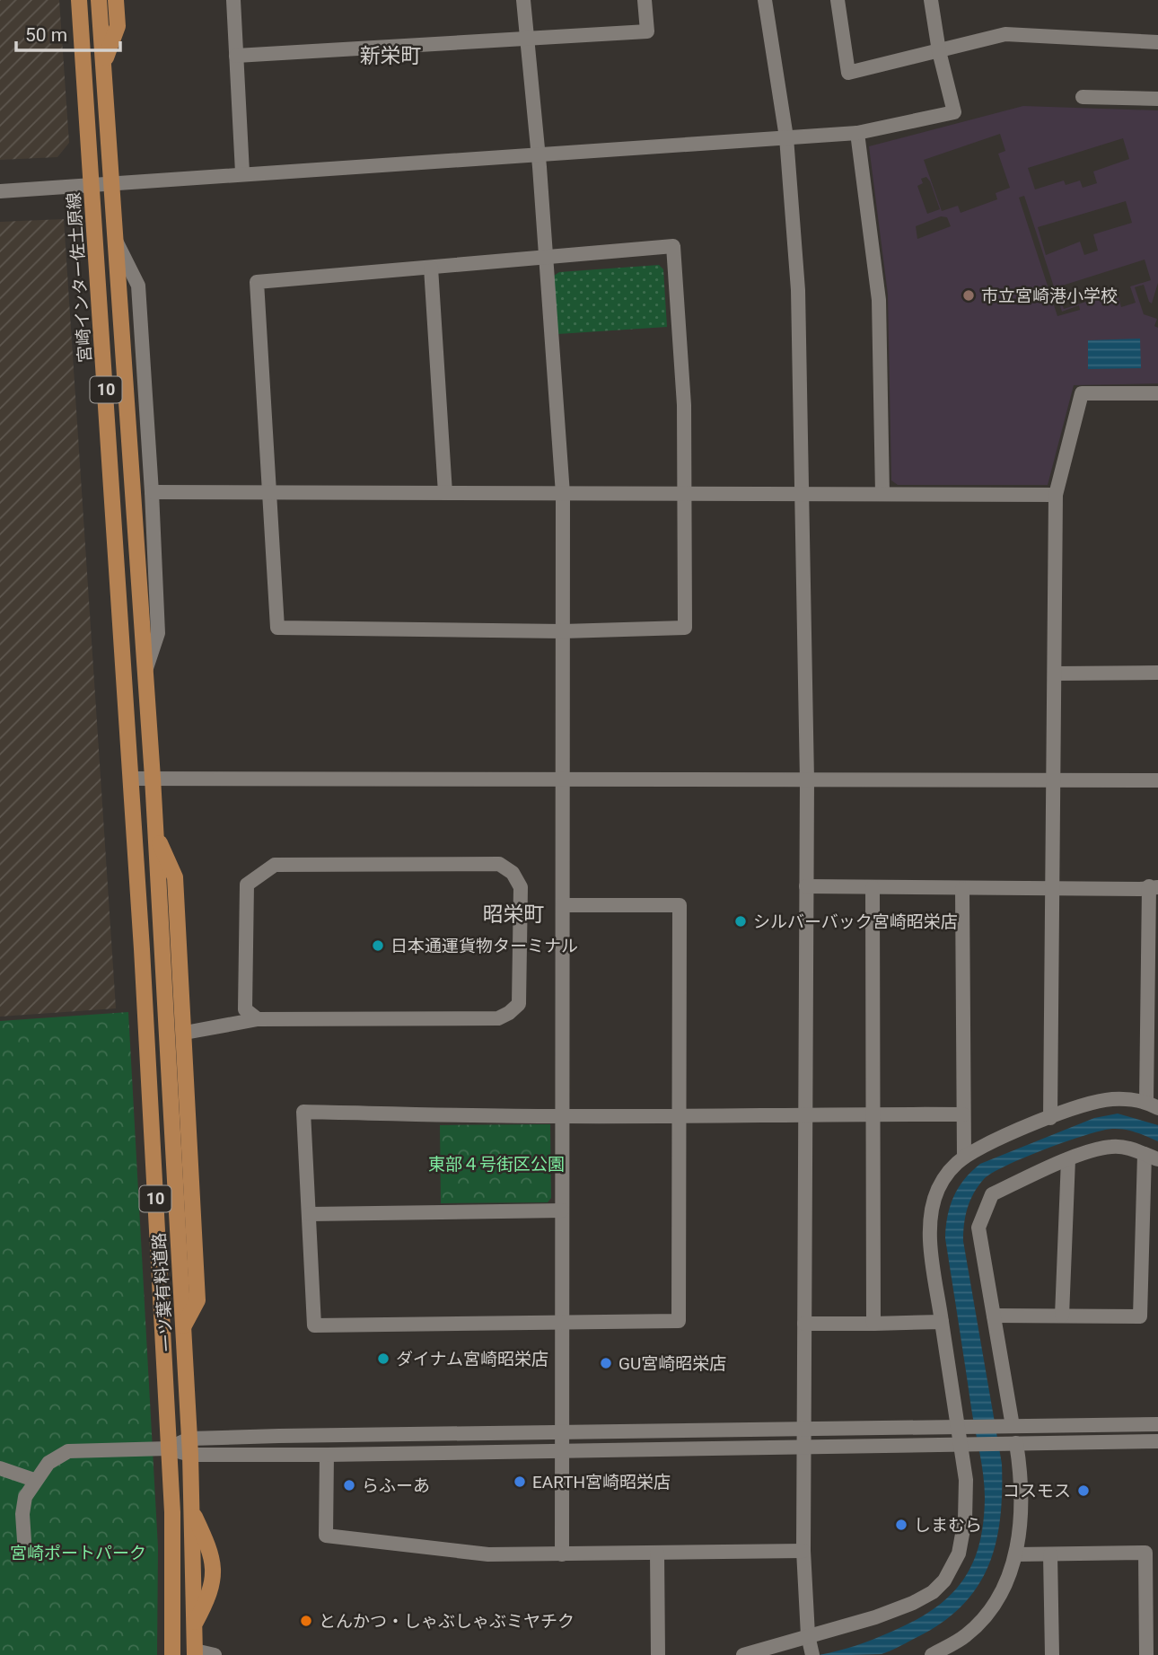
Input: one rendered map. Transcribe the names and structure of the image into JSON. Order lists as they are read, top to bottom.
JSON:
{
  "streets": {
    "main road": ["宮崎インター佐土原線", "10", "一ツ葉有料道路"]
  },
  "crossings": [
    ["宮崎インター佐土原線", "一ツ葉有料道路"],
    ["10", "一ツ葉有料道路"]
  ],
  "districts": ["新栄町", "昭栄町"],
  "parks": ["東部４号街区公園", "宮崎ポートパーク"],
  "places": [
    "市立宮崎港小学校",
    "シルバーバック宮崎昭栄店",
    "日本通運貨物ターミナル",
    "ダイナム宮崎昭栄店",
    "GU宮崎昭栄店",
    "EARTH宮崎昭栄店",
    "らふーあ",
    "コスモス",
    "しまむら",
    "とんかつ・しゃぶしゃぶミヤチク"
  ],
  "scale_bar": "50 m"
}
